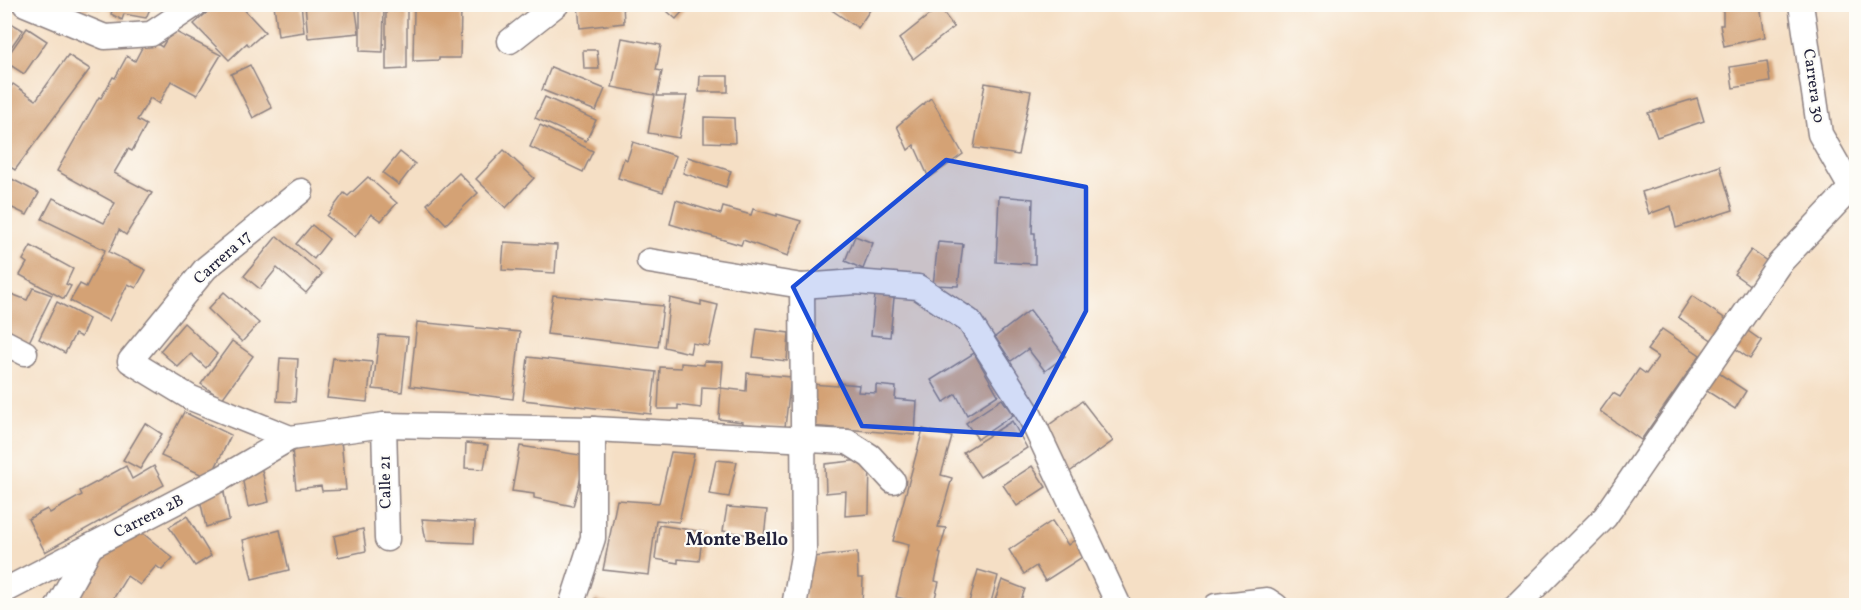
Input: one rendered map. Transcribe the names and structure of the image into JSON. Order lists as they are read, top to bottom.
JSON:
{
  "streets": {
    "street": [
      "Carrera 30",
      "Carrera 17",
      "Calle 21",
      "Carrera 2B"
    ]
  },
  "crossings": [
    ["Carrera 17", "Carrera 2B"]
  ],
  "districts": ["Monte Bello"]
}
